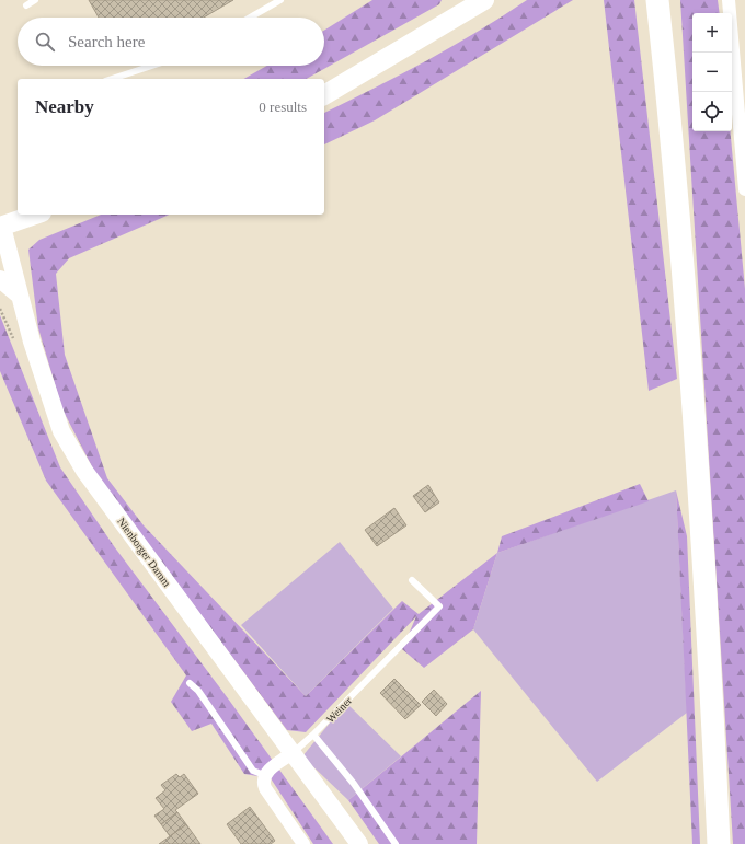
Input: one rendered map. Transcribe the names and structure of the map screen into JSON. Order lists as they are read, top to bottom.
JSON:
{
  "streets": {
    "street": ["Nienborger Damm", "Weiner"]
  },
  "crossings": [
    ["Nienborger Damm", "Weiner"]
  ],
  "page": {
    "map_buttons": ["+", "−"],
    "search": "Search here",
    "heading": ["Nearby", "0 results"]
  }
}
